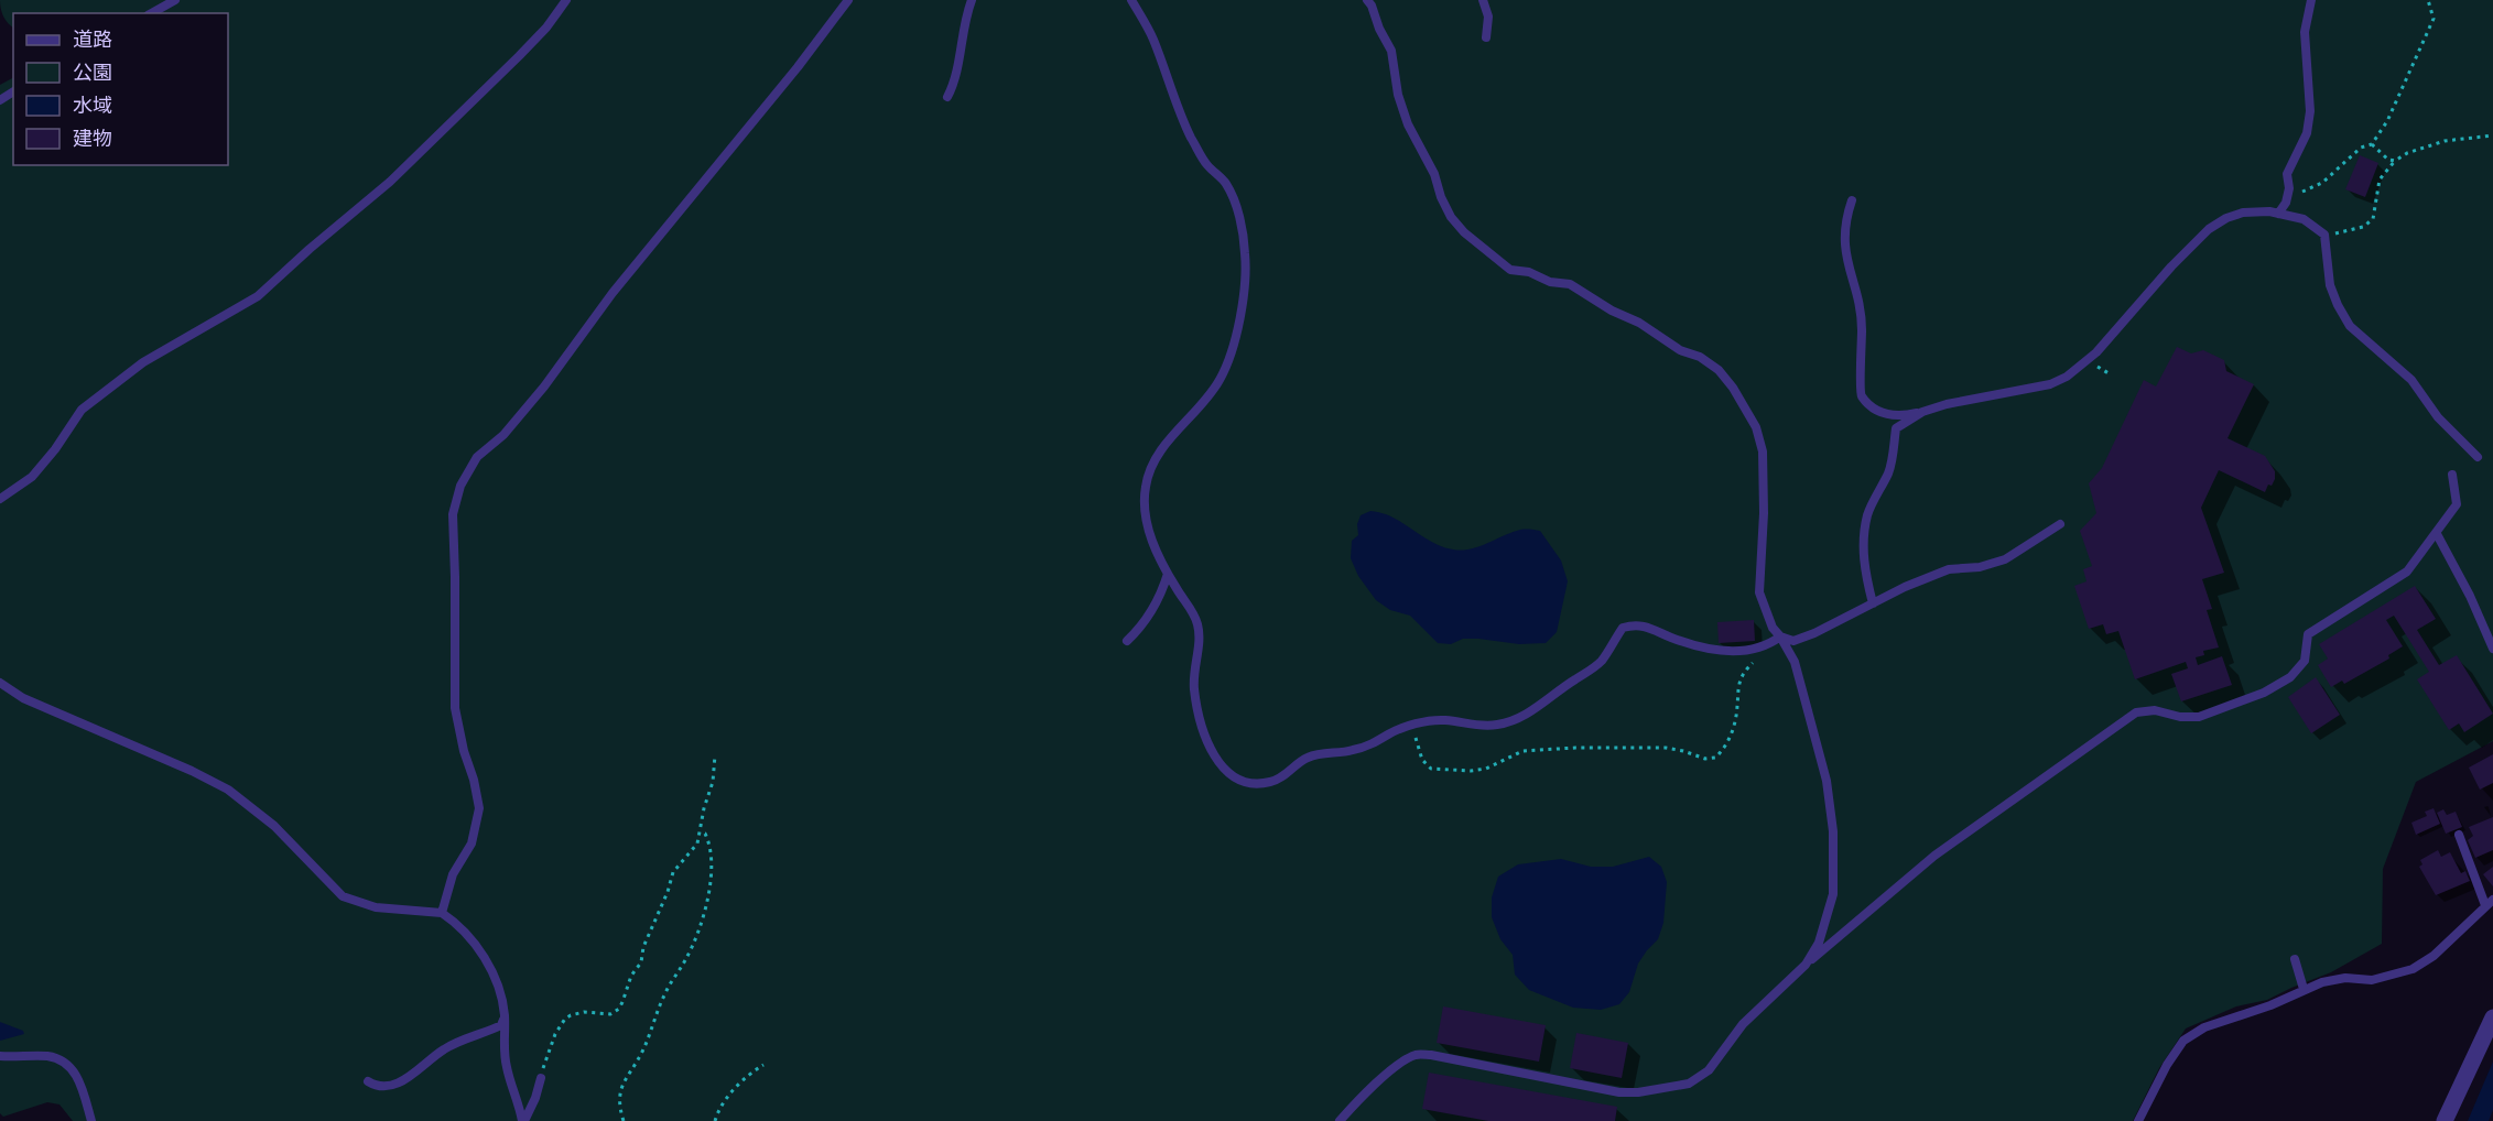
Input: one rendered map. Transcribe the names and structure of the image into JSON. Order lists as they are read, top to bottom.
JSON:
{
  "legend": [
    "道路",
    "公園",
    "水域",
    "建物"
  ]
}
